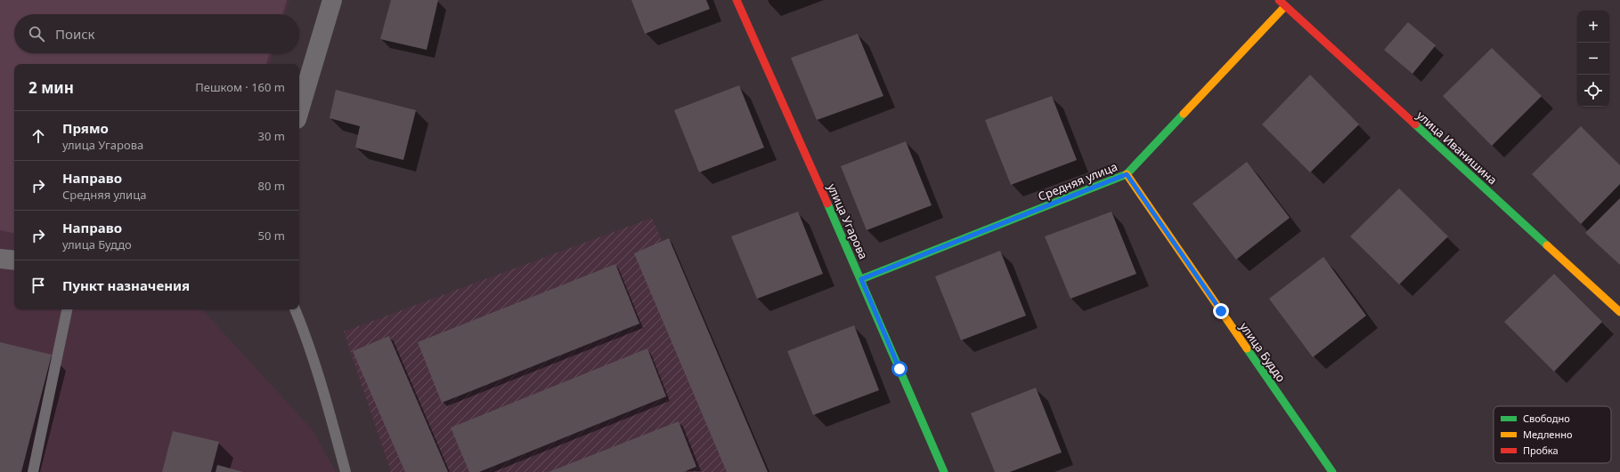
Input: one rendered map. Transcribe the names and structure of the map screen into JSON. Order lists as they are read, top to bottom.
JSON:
{
  "streets": {
    "street": [
      "улица Иванишина",
      "Средняя улица",
      "улица Угарова",
      "улица Буддо"
    ]
  },
  "crossings": [
    ["улица Иванишина", "Средняя улица"],
    ["Средняя улица", "улица Угарова"],
    ["Средняя улица", "улица Буддо"]
  ],
  "legend": ["Свободно", "Медленно", "Пробка"],
  "page": {
    "map_buttons": ["+", "−"],
    "search": "Поиск",
    "heading": ["2 мин", "Пешком · 160 m"],
    "list": [
      ["Прямо", "улица Угарова", "30 m"],
      ["Направо", "Средняя улица", "80 m"],
      ["Направо", "улица Буддо", "50 m"],
      "Пункт назначения"
    ]
  }
}
